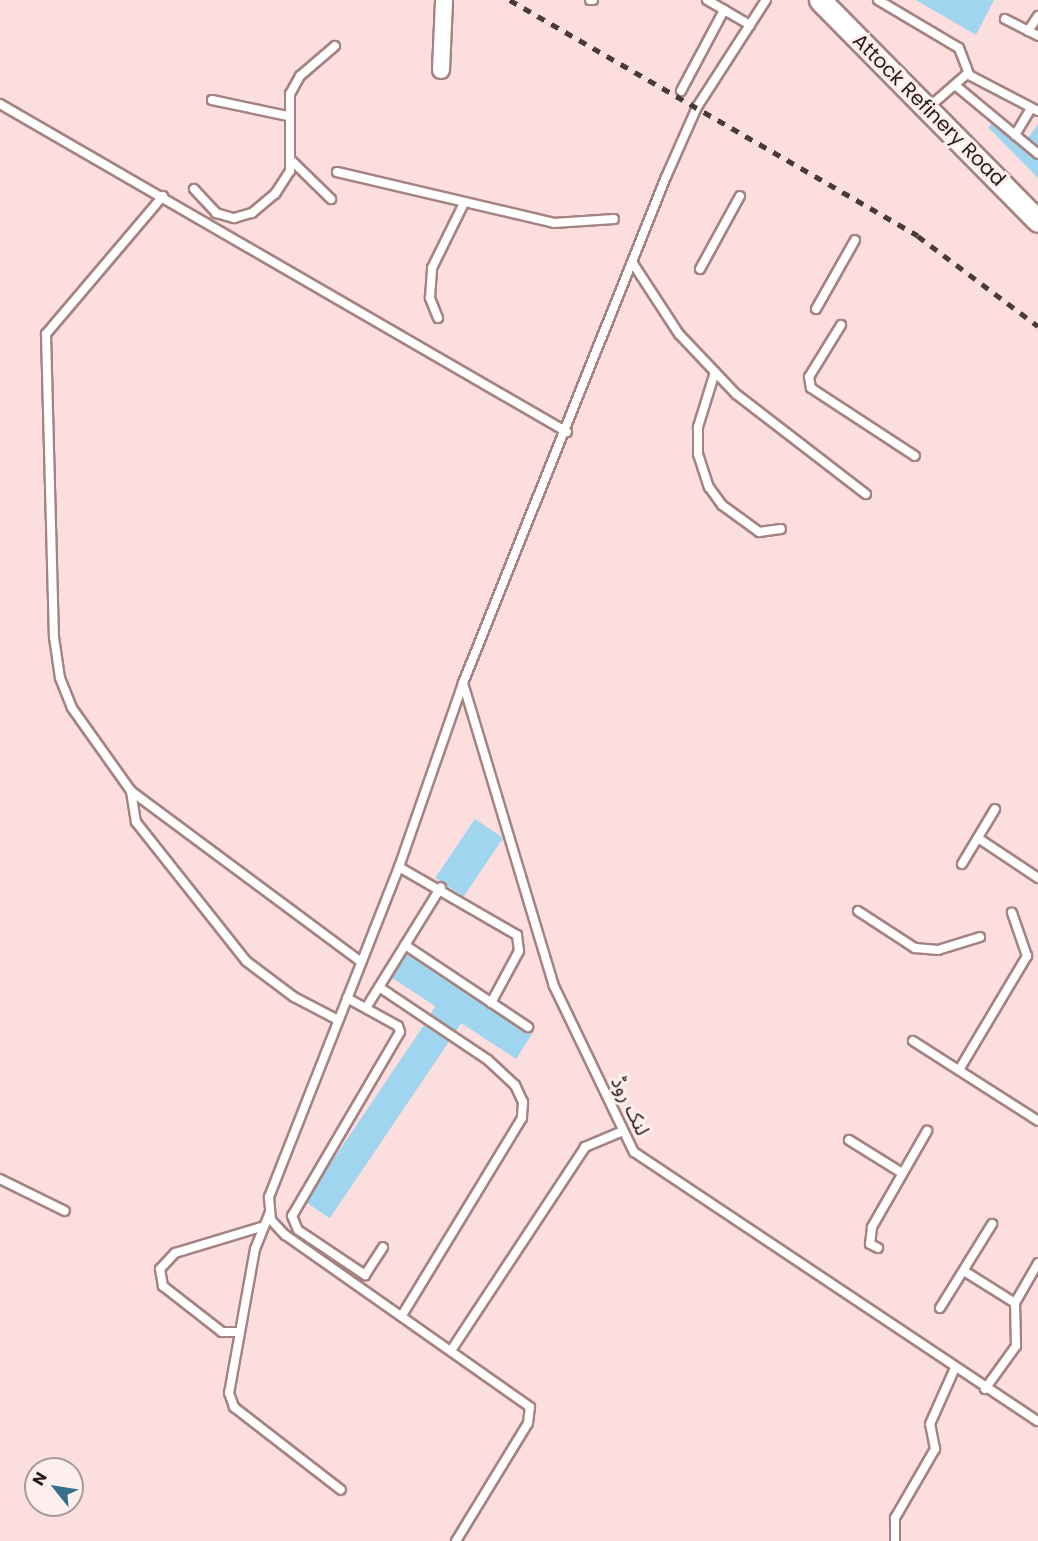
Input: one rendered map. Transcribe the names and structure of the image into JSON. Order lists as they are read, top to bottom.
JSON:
{
  "streets": {
    "street": ["Attock Refinery Road"],
    "lane": ["لنک روڈ"]
  },
  "north": "top left"
}
